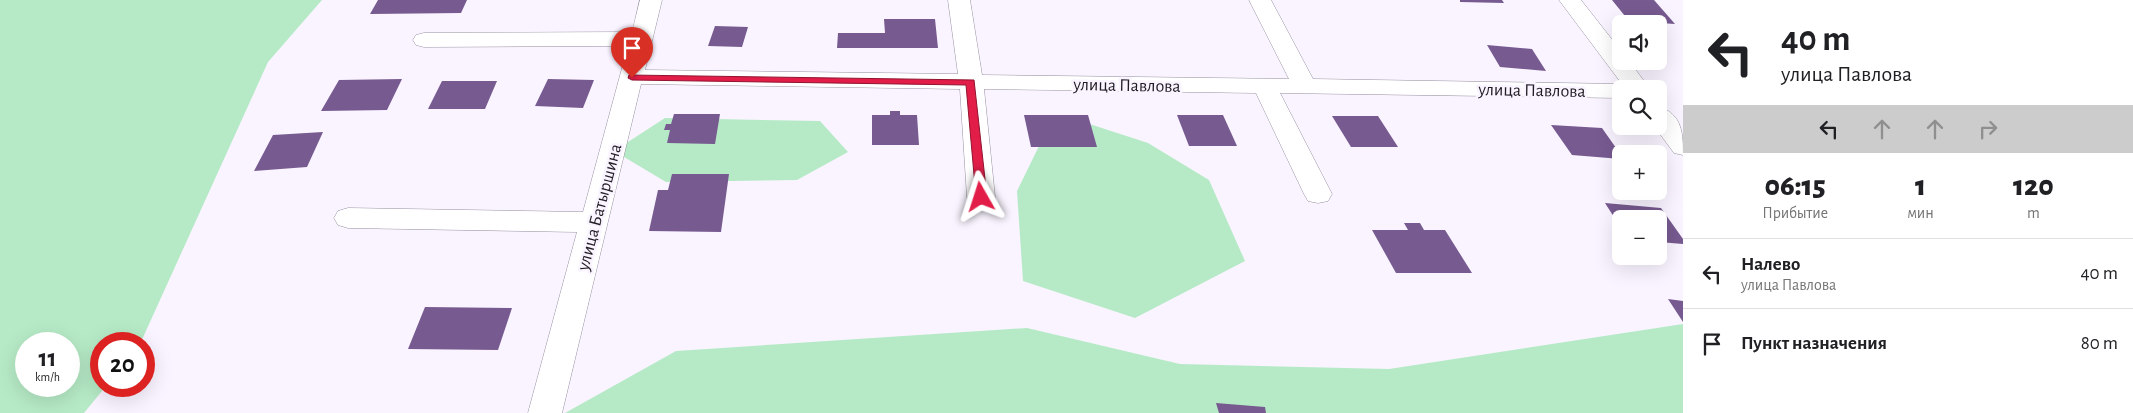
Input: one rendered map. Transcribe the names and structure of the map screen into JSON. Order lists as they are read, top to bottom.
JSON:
{
  "streets": {
    "street": ["улица Павлова", "улица Батыршина"]
  },
  "crossings": [
    ["улица Павлова", "улица Батыршина"]
  ],
  "page": {
    "turn": ["40 m", "улица Павлова"],
    "map_buttons": ["+", "−"],
    "eta": [
      "06:15",
      "Прибытие",
      "1",
      "мин",
      "120",
      "m"
    ],
    "list": [
      {
        "name": "Налево",
        "note": "улица Павлова",
        "value": "40 m"
      },
      {
        "name": "Пункт назначения",
        "value": "80 m"
      }
    ],
    "speed": "11 km/h",
    "limit": "20"
  }
}
